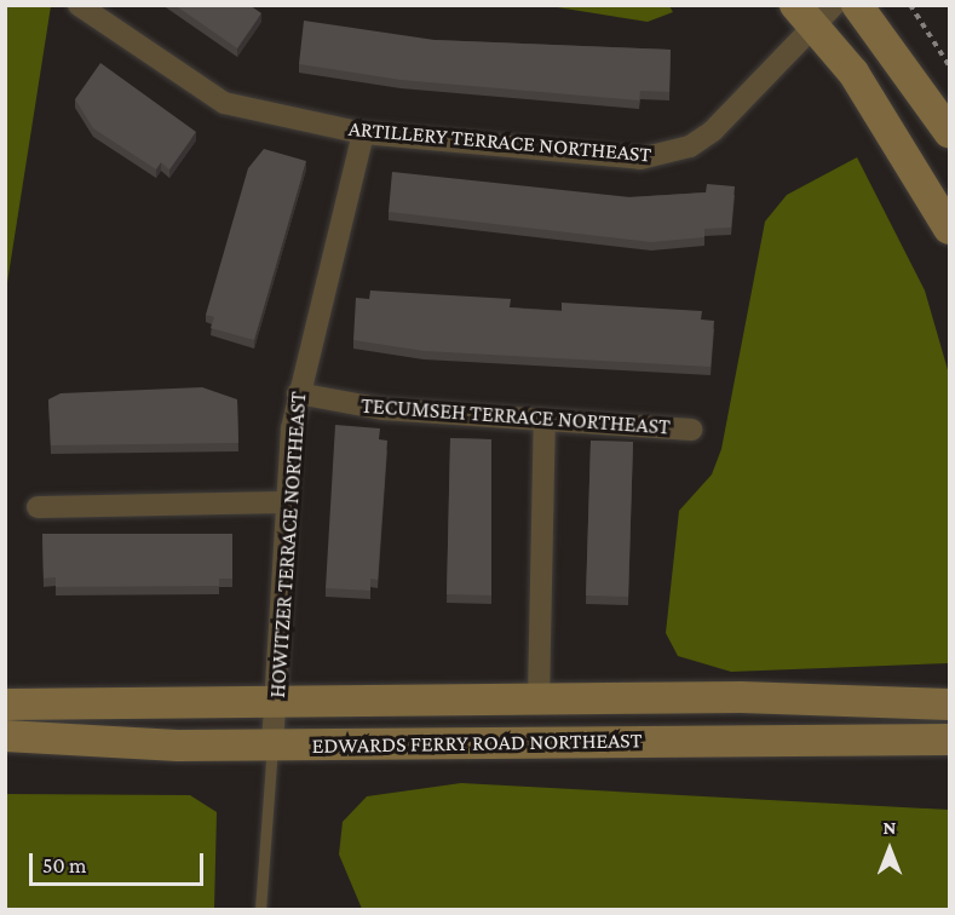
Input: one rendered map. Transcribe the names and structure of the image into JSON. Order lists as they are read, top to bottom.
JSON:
{
  "streets": {
    "main road": ["EDWARDS FERRY ROAD NORTHEAST"],
    "street": ["ARTILLERY TERRACE NORTHEAST", "TECUMSEH TERRACE NORTHEAST", "HOWITZER TERRACE NORTHEAST"]
  },
  "crossings": [
    ["ARTILLERY TERRACE NORTHEAST", "HOWITZER TERRACE NORTHEAST"],
    ["TECUMSEH TERRACE NORTHEAST", "HOWITZER TERRACE NORTHEAST"],
    ["HOWITZER TERRACE NORTHEAST", "EDWARDS FERRY ROAD NORTHEAST"]
  ],
  "scale_bar": "50 m",
  "north": "top"
}
